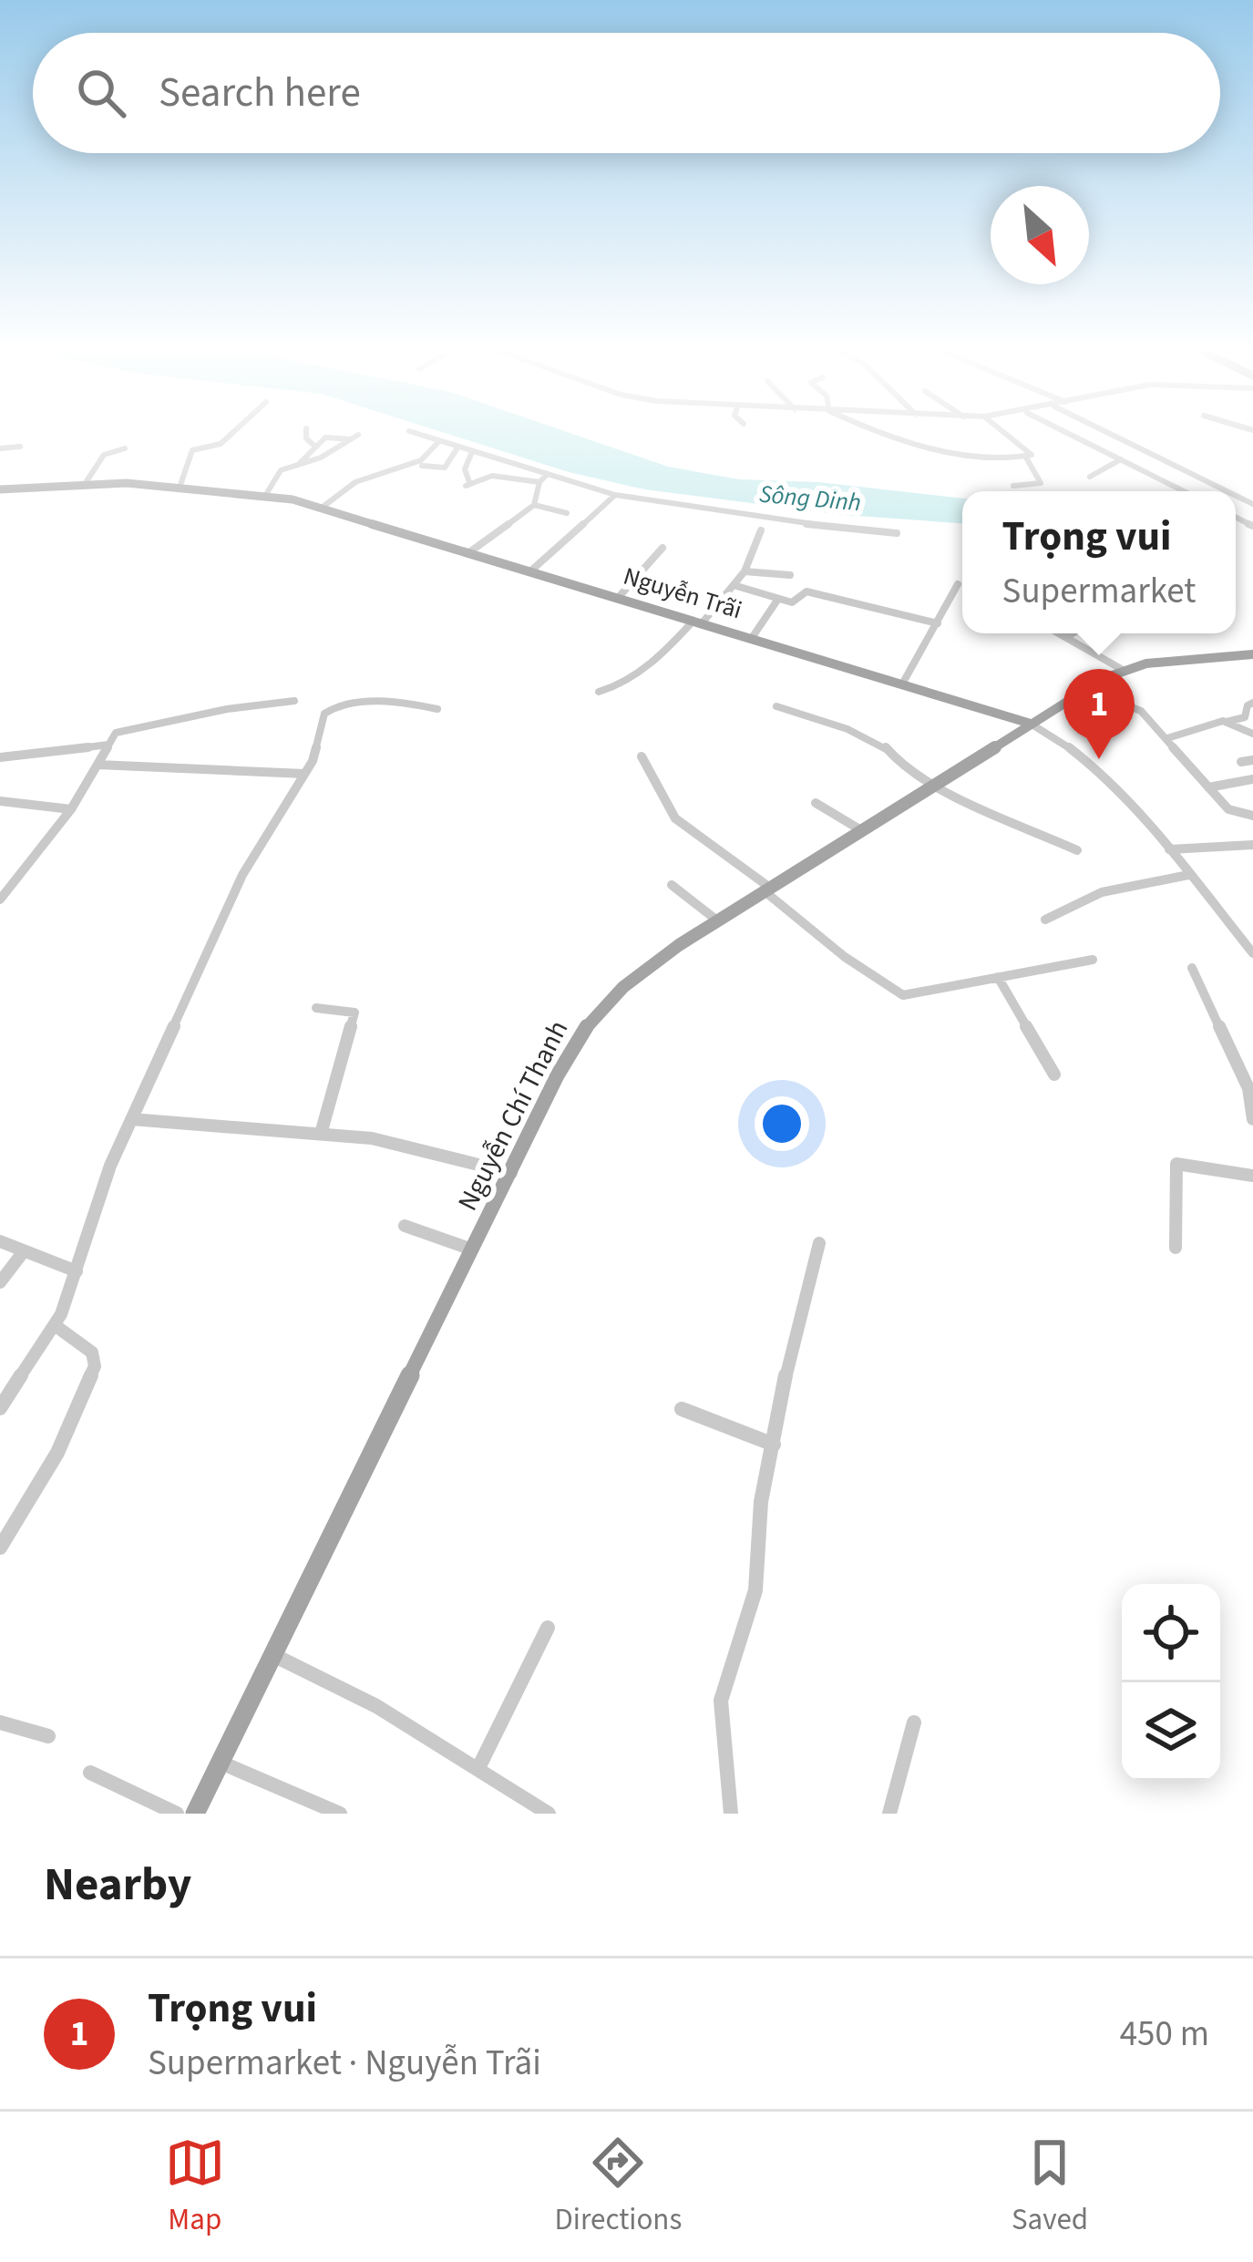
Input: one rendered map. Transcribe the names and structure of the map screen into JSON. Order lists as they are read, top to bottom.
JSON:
{
  "streets": {
    "main road": ["Nguyễn Trãi", "Nguyễn Chí Thanh"]
  },
  "crossings": [
    ["Nguyễn Trãi", "Nguyễn Chí Thanh"]
  ],
  "water": ["Sông Dinh"],
  "north": "bottom right",
  "page": {
    "search": "Search here",
    "popup": ["Trọng vui", "Supermarket"],
    "pins": "1",
    "heading": "Nearby",
    "list": [
      {
        "mark": "1",
        "name": "Trọng vui",
        "note": "Supermarket · Nguyễn Trãi",
        "value": "450 m"
      }
    ],
    "nav": ["Map", "Directions", "Saved"]
  }
}
